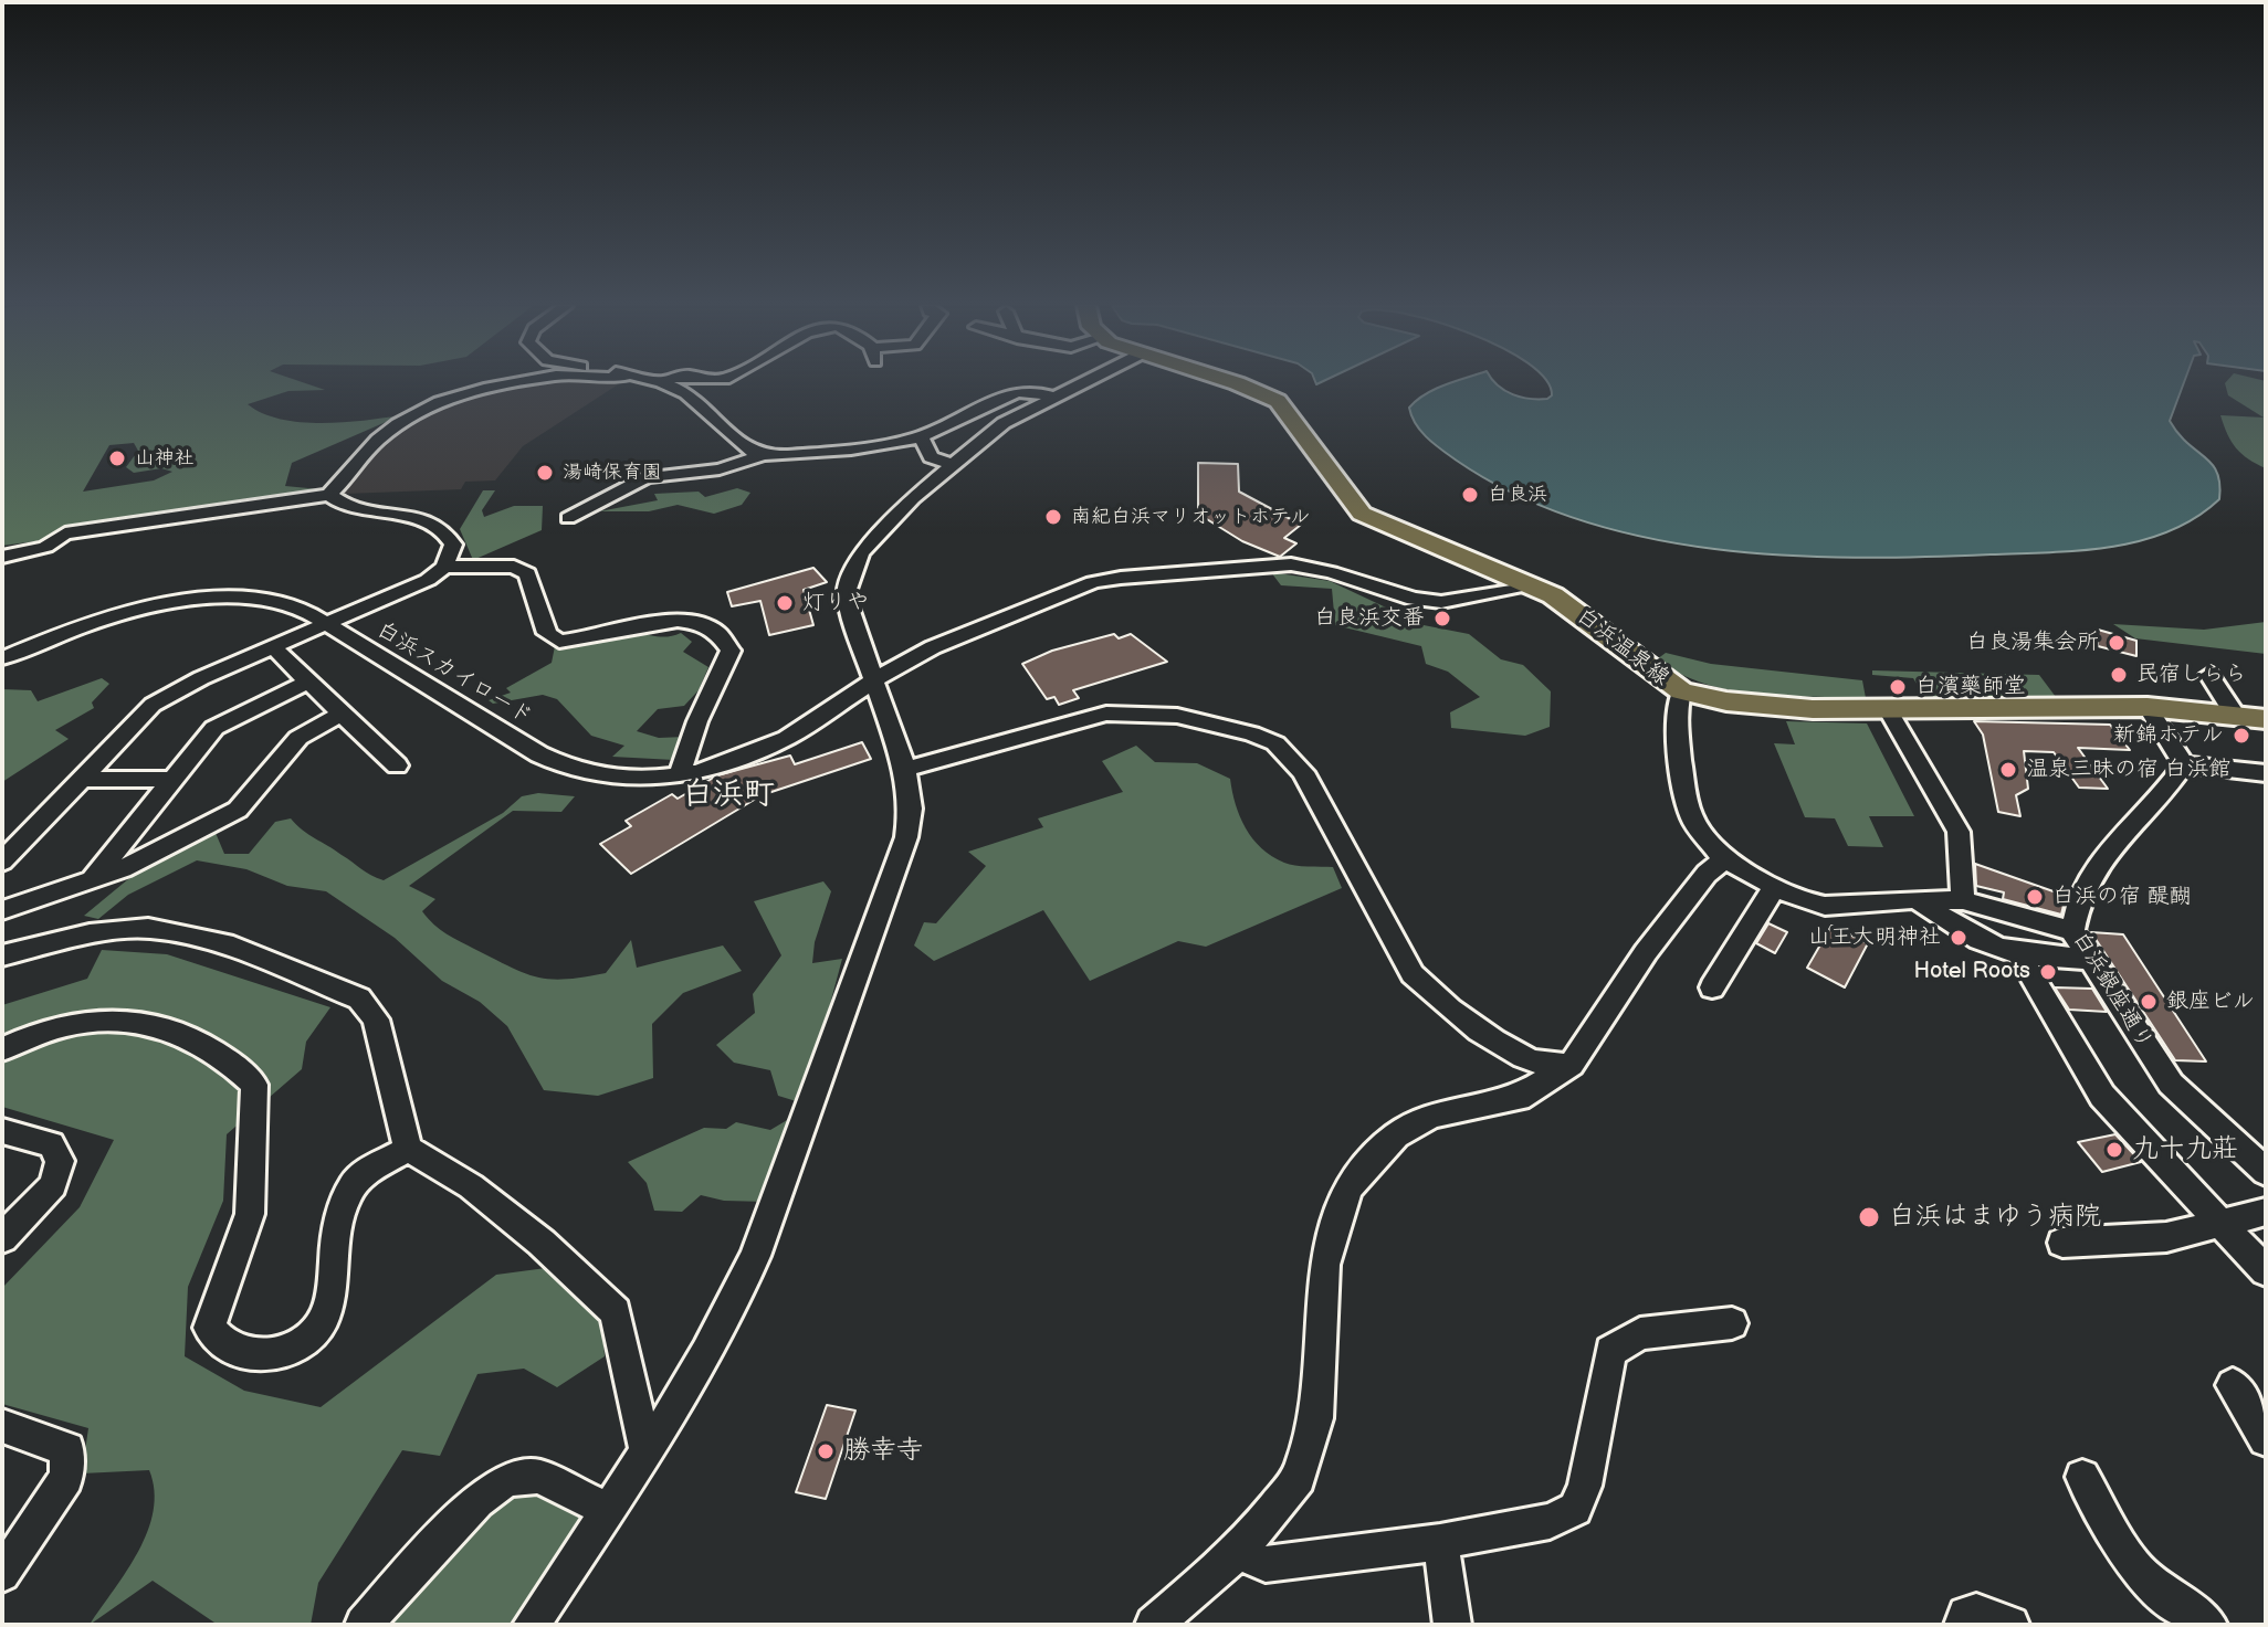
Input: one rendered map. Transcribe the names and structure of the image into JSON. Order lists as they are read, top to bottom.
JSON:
{
  "streets": {
    "main road": ["白浜温泉線"],
    "street": ["白浜スカイロード", "白浜銀座通り"]
  },
  "crossings": [
    ["白浜温泉線", "白浜スカイロード"]
  ],
  "districts": ["白浜町"],
  "places": [
    "山神社",
    "湯崎保育園",
    "白良浜",
    "南紀白浜マリオットホテル",
    "灯りや",
    "白良浜交番",
    "白良湯集会所",
    "民宿しらら",
    "白濱藥師堂",
    "新錦ホテル",
    "温泉三昧の宿 白浜館",
    "白浜の宿 醍醐",
    "山王大明神社",
    "Hotel Roots",
    "銀座ビル",
    "九十九莊",
    "白浜はまゆう病院",
    "勝幸寺"
  ]
}
